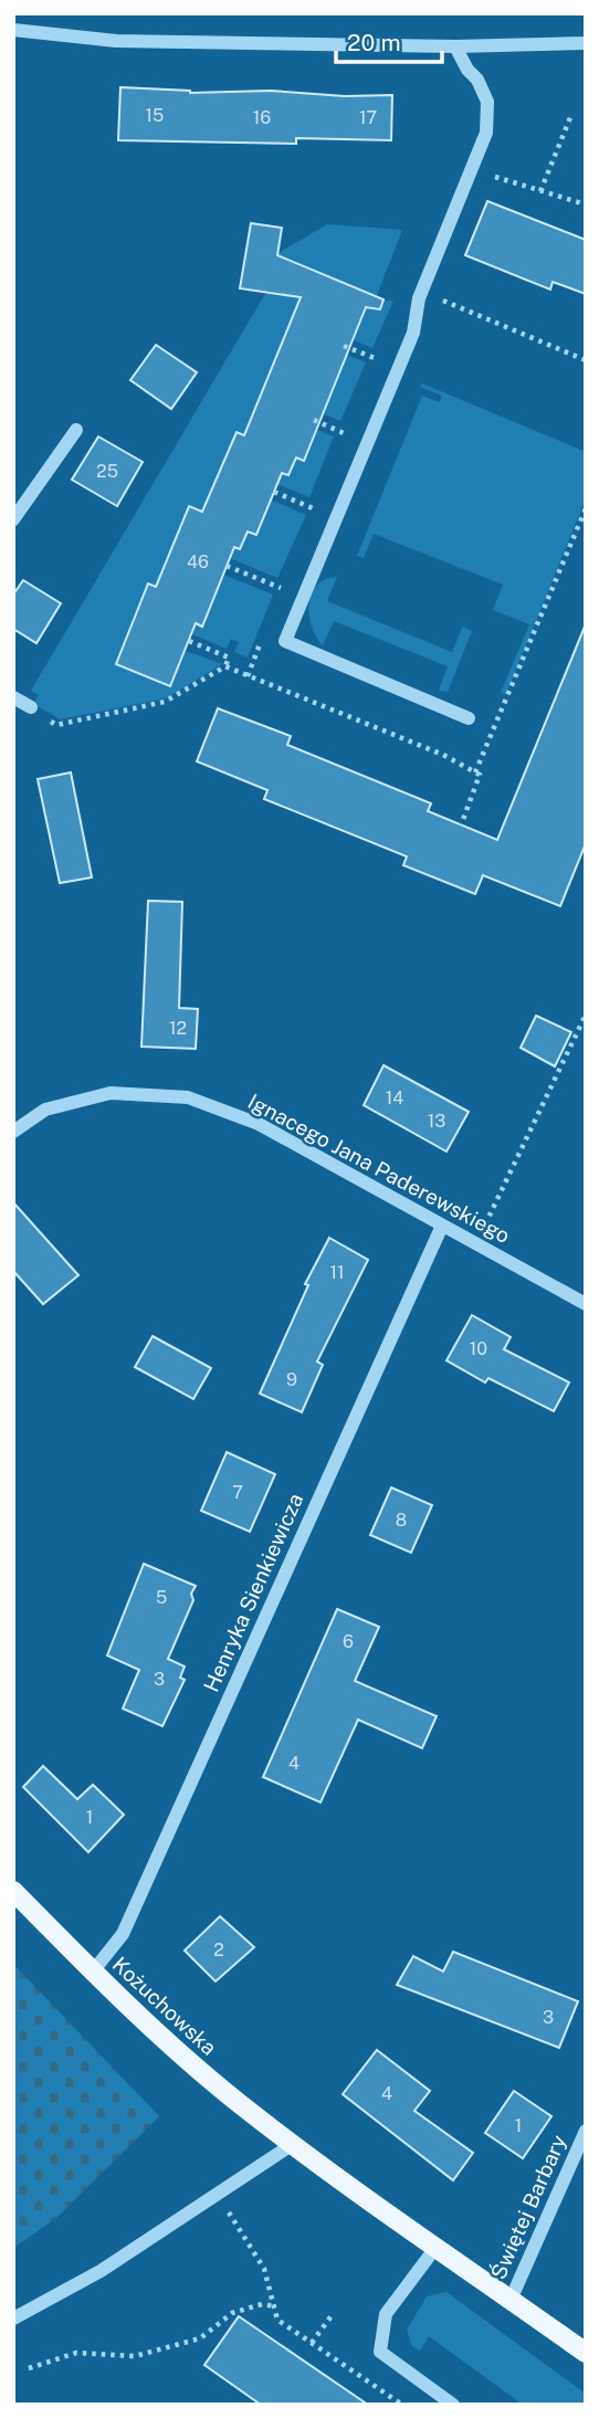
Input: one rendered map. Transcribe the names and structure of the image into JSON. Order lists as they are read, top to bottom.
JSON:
{
  "streets": {
    "main road": ["Kożuchowska"],
    "street": ["Ignacego Jana Paderewskiego", "Henryka Sienkiewicza", "Świętej Barbary"]
  },
  "crossings": [
    ["Ignacego Jana Paderewskiego", "Henryka Sienkiewicza"],
    ["Henryka Sienkiewicza", "Kożuchowska"],
    ["Kożuchowska", "Świętej Barbary"]
  ],
  "house_numbers": [
    "15",
    "16",
    "17",
    "25",
    "46",
    "12",
    "14",
    "13",
    "11",
    "10",
    "9",
    "7",
    "8",
    "5",
    "6",
    "3",
    "4",
    "1",
    "2",
    "3",
    "4",
    "1"
  ],
  "scale_bar": "20 m"
}
